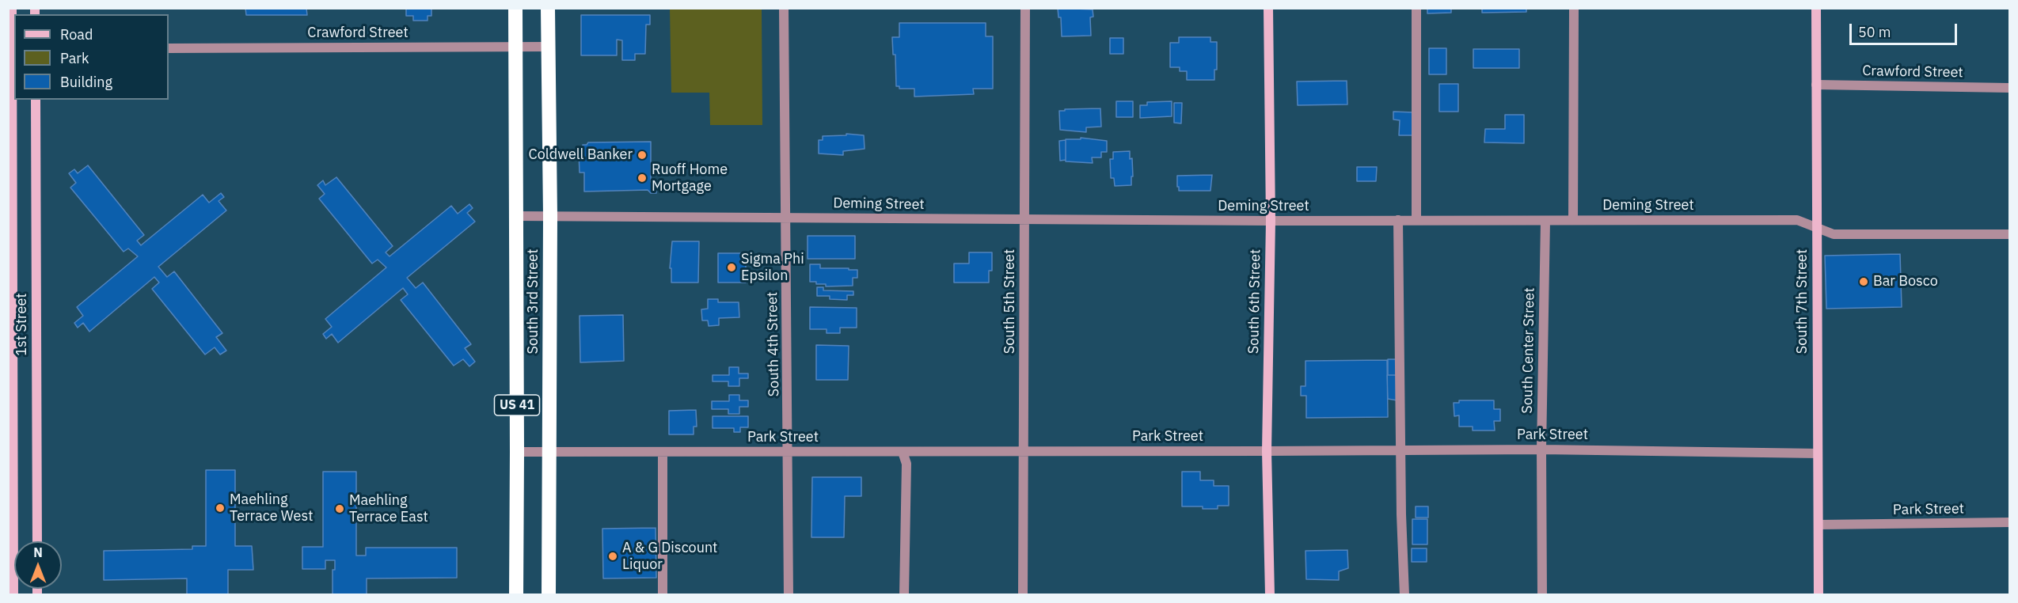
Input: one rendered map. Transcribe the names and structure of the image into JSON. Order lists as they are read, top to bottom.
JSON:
{
  "streets": {
    "highway": ["South 3rd Street", "US 41"],
    "main road": ["South 6th Street", "South 7th Street", "1st Street"],
    "street": [
      "Crawford Street",
      "Deming Street",
      "South 5th Street",
      "South 4th Street",
      "South Center Street",
      "Park Street"
    ]
  },
  "crossings": [
    ["Crawford Street", "South 3rd Street"],
    ["Crawford Street", "South 7th Street"],
    ["Deming Street", "South 3rd Street"],
    ["Deming Street", "South 5th Street"],
    ["Deming Street", "South 6th Street"],
    ["Deming Street", "South 7th Street"],
    ["Deming Street", "South 4th Street"],
    ["Deming Street", "South Center Street"],
    ["South 3rd Street", "Park Street"],
    ["South 5th Street", "Park Street"],
    ["South 6th Street", "Park Street"],
    ["South 7th Street", "Park Street"],
    ["South 4th Street", "Park Street"],
    ["South Center Street", "Park Street"]
  ],
  "places": [
    "Coldwell Banker",
    "Ruoff Home Mortgage",
    "Sigma Phi Epsilon",
    "Bar Bosco",
    "Maehling Terrace West",
    "Maehling Terrace East",
    "A & G Discount Liquor"
  ],
  "legend": ["Road", "Park", "Building"],
  "scale_bar": "50 m",
  "north": "top"
}
